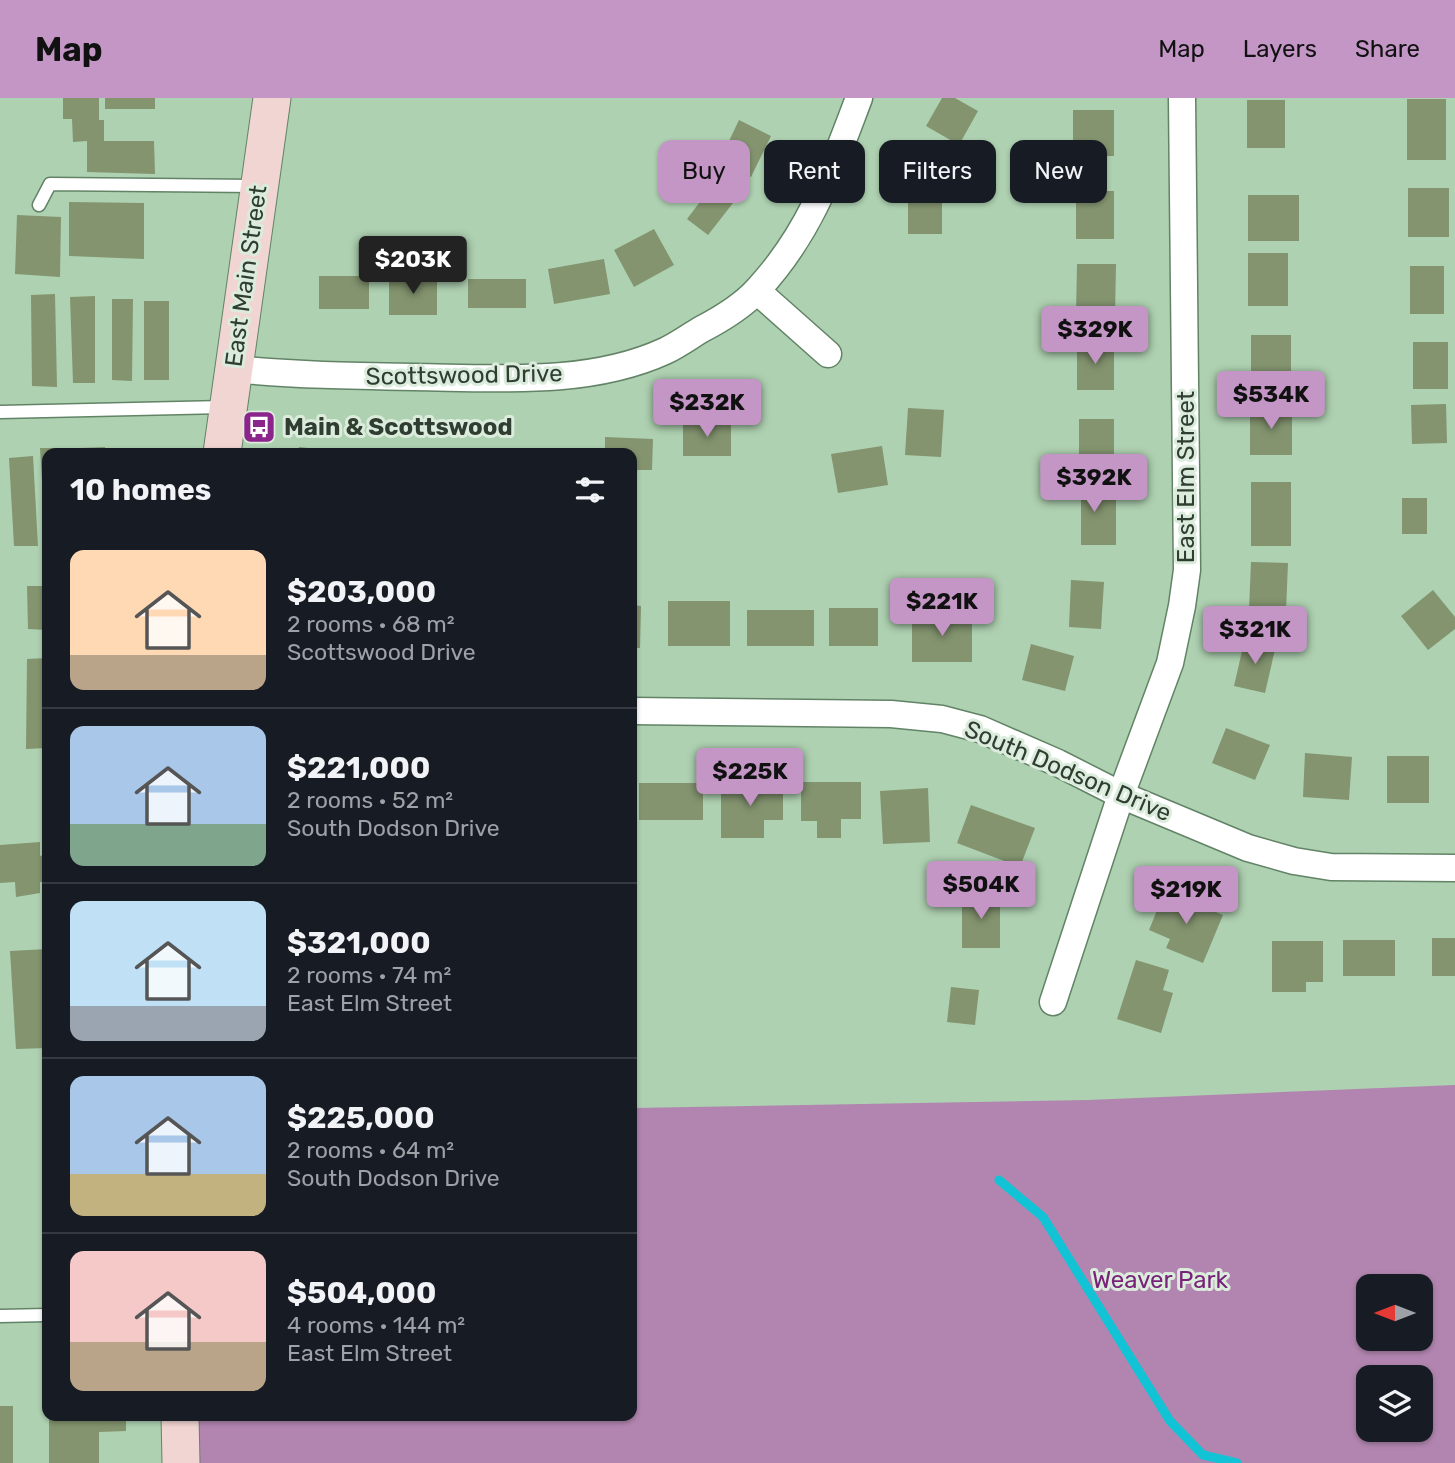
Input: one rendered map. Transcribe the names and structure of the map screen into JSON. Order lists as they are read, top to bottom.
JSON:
{
  "streets": {
    "main road": ["East Main Street"],
    "street": ["Scottswood Drive", "East Elm Street", "South Dodson Drive"]
  },
  "crossings": [
    ["East Main Street", "Scottswood Drive"],
    ["East Elm Street", "South Dodson Drive"]
  ],
  "parks": ["Weaver Park"],
  "places": {
    "bus stop": ["Main & Scottswood"]
  },
  "north": "left",
  "page": {
    "header": "Map",
    "nav": ["Map", "Layers", "Share"],
    "chip": [
      "Buy",
      "Rent",
      "Filters",
      "New"
    ],
    "price": [
      "$203K",
      "$329K",
      "$534K",
      "$232K",
      "$392K",
      "$221K",
      "$321K",
      "$225K",
      "$504K",
      "$219K"
    ],
    "heading": "10 homes",
    "list": [
      {
        "name": "$203,000",
        "note": "2 rooms · 68 m² · Scottswood Drive"
      },
      {
        "name": "$221,000",
        "note": "2 rooms · 52 m² · South Dodson Drive"
      },
      {
        "name": "$321,000",
        "note": "2 rooms · 74 m² · East Elm Street"
      },
      {
        "name": "$225,000",
        "note": "2 rooms · 64 m² · South Dodson Drive"
      },
      {
        "name": "$504,000",
        "note": "4 rooms · 144 m² · East Elm Street"
      }
    ]
  }
}
